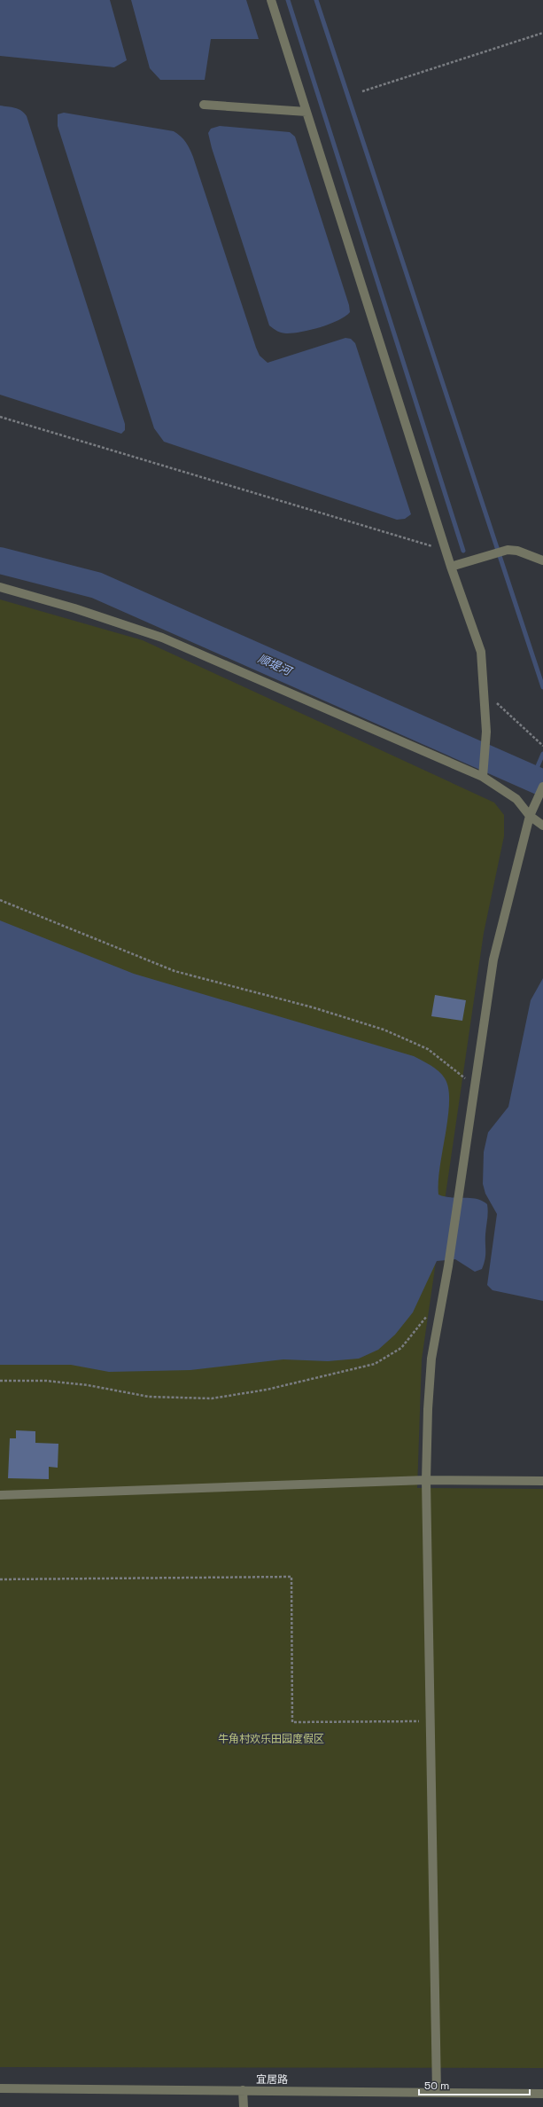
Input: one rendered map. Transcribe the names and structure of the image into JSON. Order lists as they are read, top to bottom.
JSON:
{
  "streets": {
    "street": ["宜居路"]
  },
  "water": ["顺堤河"],
  "parks": ["牛角村欢乐田园度假区"],
  "scale_bar": "50 m"
}
